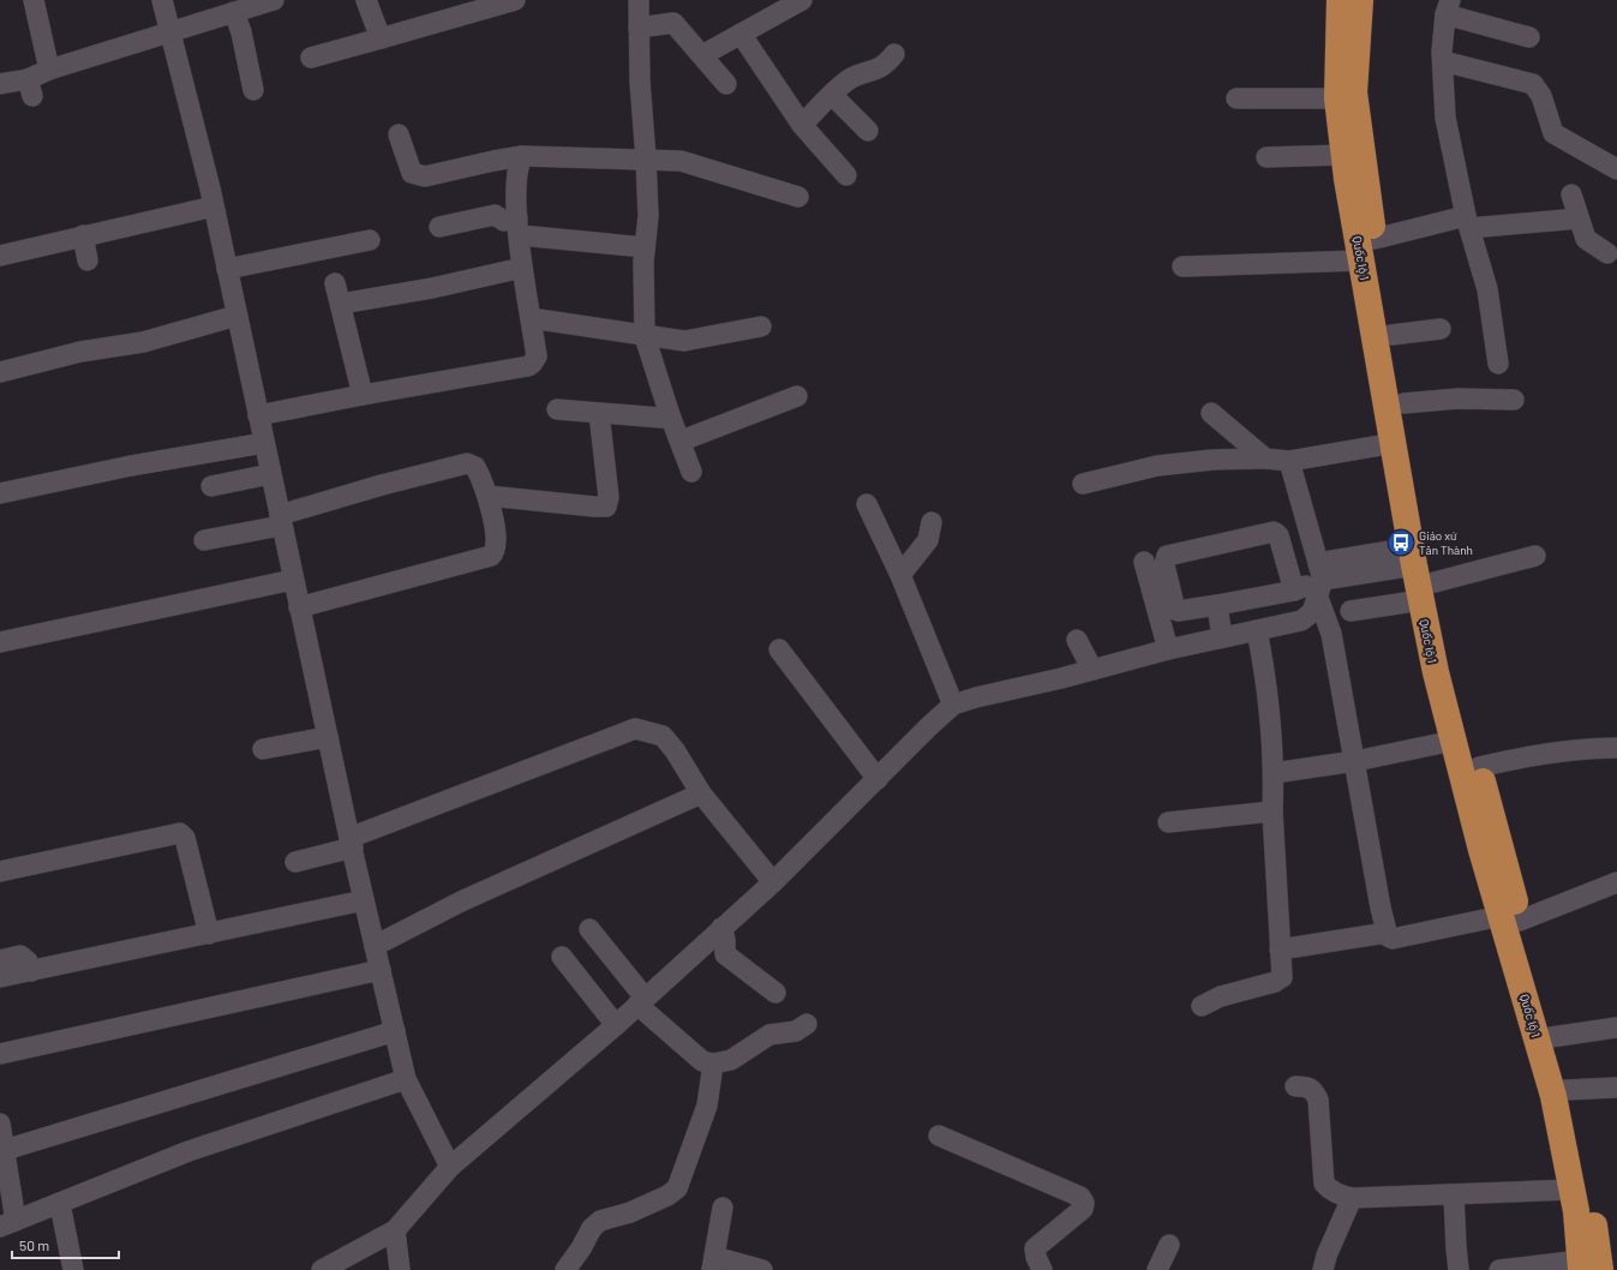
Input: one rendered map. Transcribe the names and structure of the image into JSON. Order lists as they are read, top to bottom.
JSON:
{
  "streets": {
    "highway": ["Quốc lộ 1"]
  },
  "places": {
    "bus stop": ["Giáo xứ Tân Thành"]
  },
  "scale_bar": "50 m"
}
